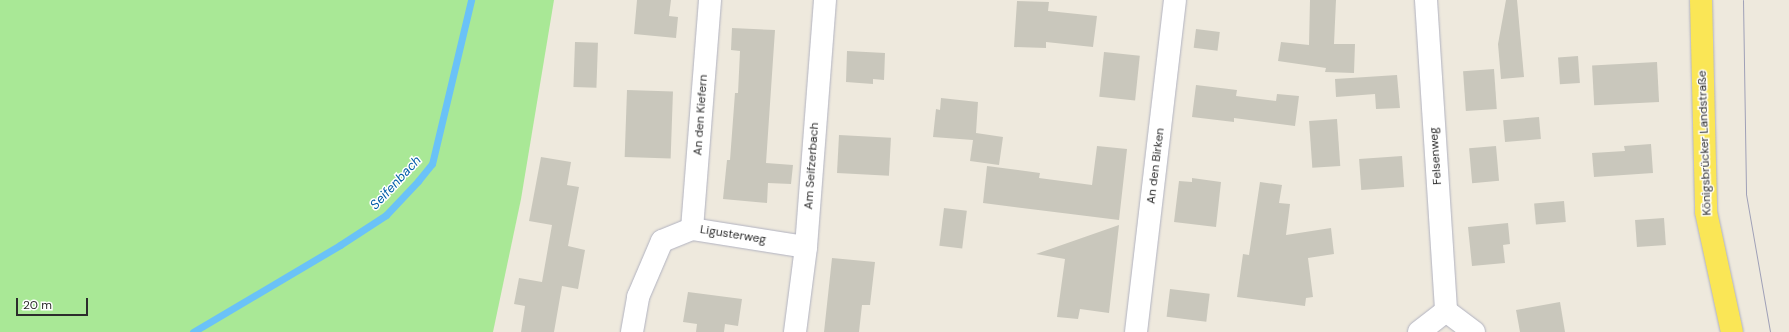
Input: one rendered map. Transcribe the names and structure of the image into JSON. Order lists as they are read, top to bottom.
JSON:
{
  "streets": {
    "main road": ["Königsbrücker Landstraße"],
    "street": [
      "An den Kiefern",
      "Felsenweg",
      "Am Seifzerbach",
      "An den Birken",
      "Ligusterweg"
    ]
  },
  "crossings": [
    ["An den Kiefern", "Ligusterweg"],
    ["Am Seifzerbach", "Ligusterweg"]
  ],
  "water": ["Seifenbach"],
  "scale_bar": "20 m"
}
